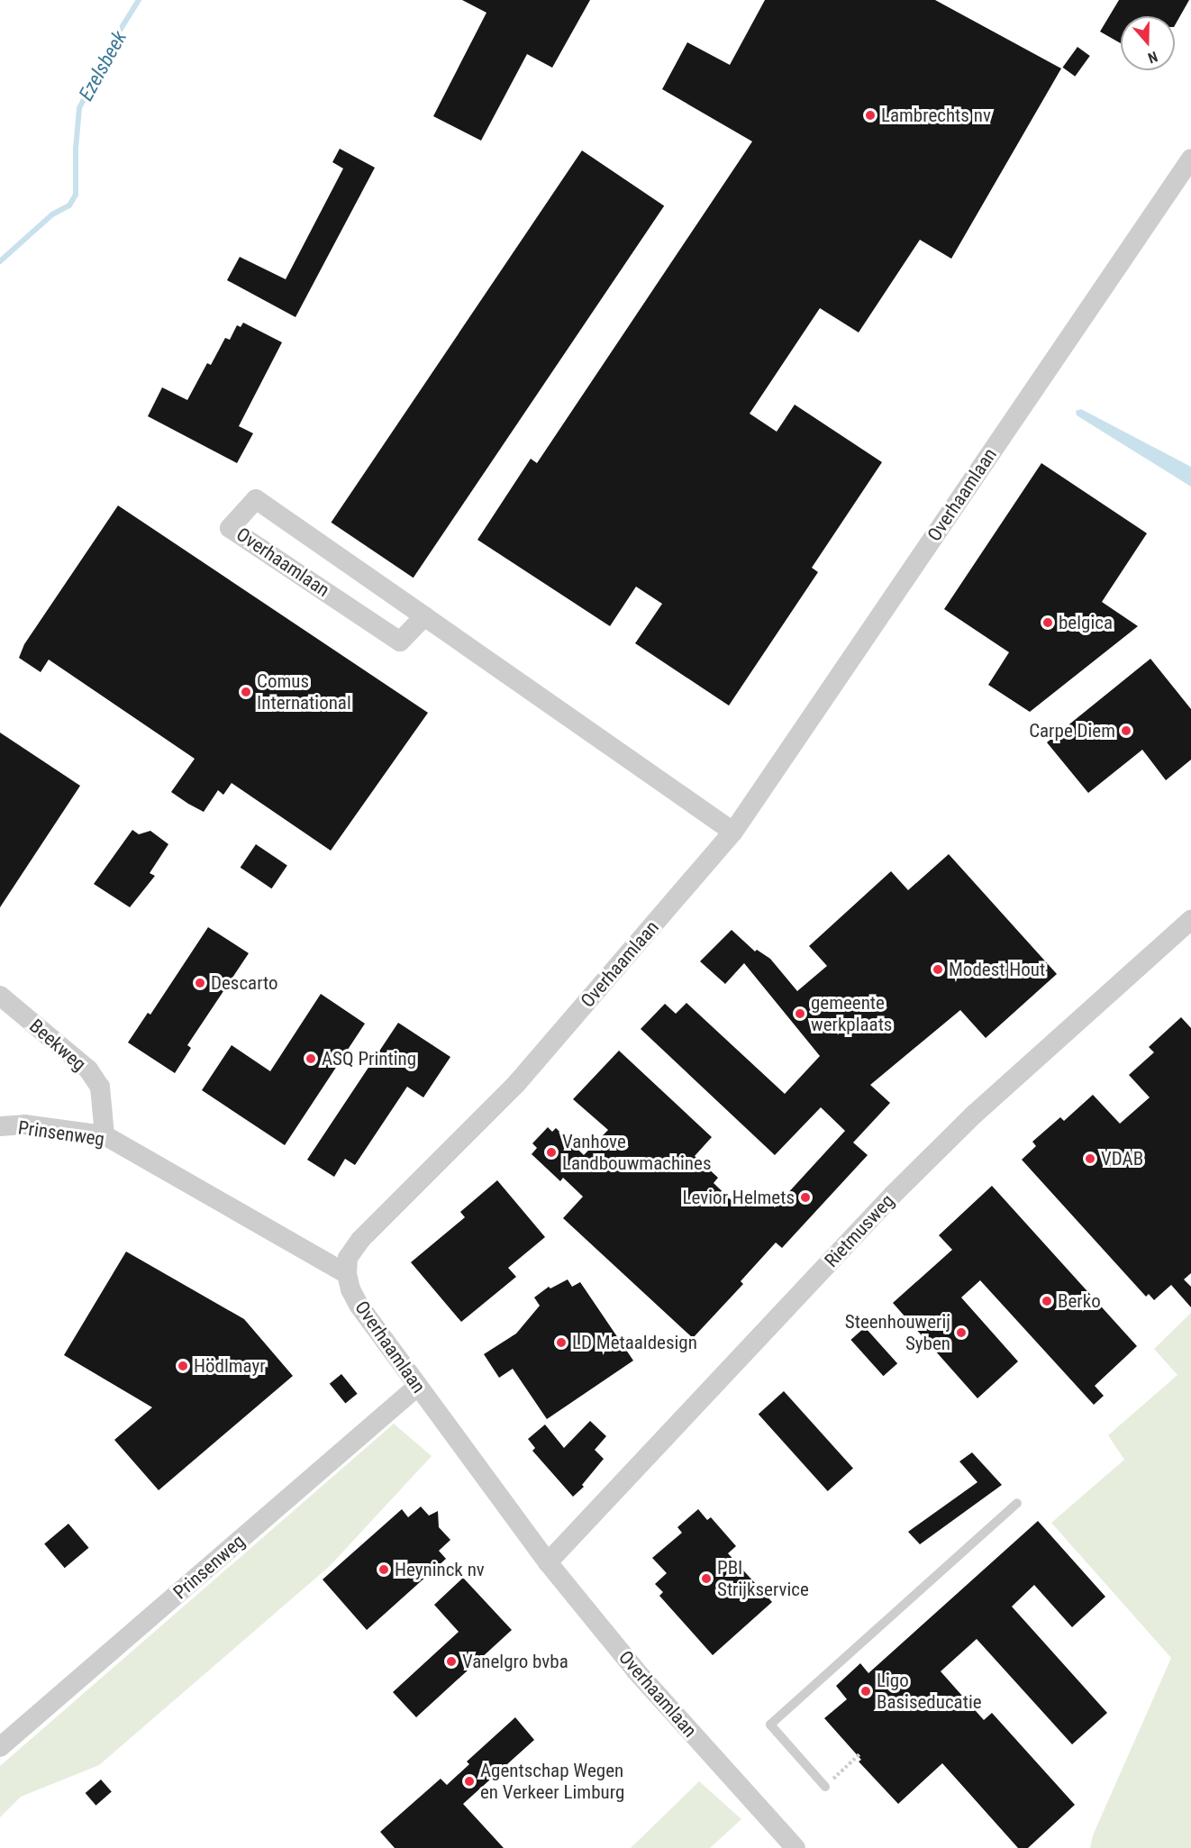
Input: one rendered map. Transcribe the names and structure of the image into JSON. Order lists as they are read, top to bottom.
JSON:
{
  "streets": {
    "street": [
      "Overhaamlaan",
      "Beekweg",
      "Prinsenweg",
      "Rietmusweg"
    ]
  },
  "crossings": [
    ["Overhaamlaan", "Prinsenweg"],
    ["Overhaamlaan", "Rietmusweg"],
    ["Beekweg", "Prinsenweg"]
  ],
  "water": ["Ezelsbeek"],
  "places": [
    "Lambrechts nv",
    "belgica",
    "Comus International",
    "Carpe Diem",
    "Modest Hout",
    "Descarto",
    "gemeente werkplaats",
    "ASQ Printing",
    "Vanhove Landbouwmachines",
    "VDAB",
    "Levior Helmets",
    "Berko",
    "Steenhouwerij Syben",
    "LD Metaaldesign",
    "Hödlmayr",
    "Heyninck nv",
    "PBI Strijkservice",
    "Vanelgro bvba",
    "Ligo Basiseducatie",
    "Agentschap Wegen en Verkeer Limburg"
  ],
  "north": "bottom"
}
